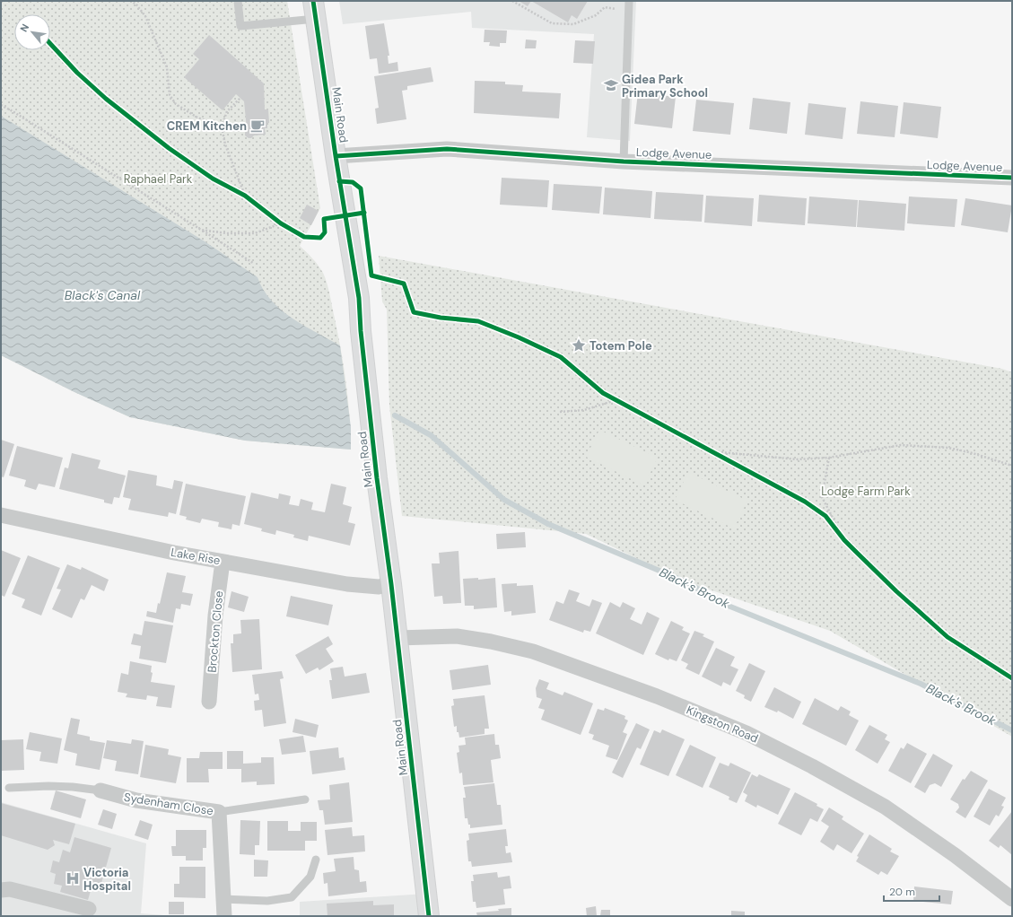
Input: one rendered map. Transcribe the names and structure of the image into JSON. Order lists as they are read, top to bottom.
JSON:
{
  "streets": {
    "main road": ["Main Road"],
    "street": [
      "Lodge Avenue",
      "Lake Rise",
      "Brockton Close",
      "Kingston Road",
      "Sydenham Close"
    ]
  },
  "crossings": [
    ["Main Road", "Lodge Avenue"],
    ["Main Road", "Lake Rise"],
    ["Main Road", "Kingston Road"],
    ["Lake Rise", "Brockton Close"]
  ],
  "water": ["Black's Canal", "Black's Brook"],
  "parks": ["Raphael Park", "Lodge Farm Park"],
  "places": {
    "school or university": ["Gidea Park Primary School"],
    "cafe": ["CREM Kitchen"],
    "place": ["Totem Pole"],
    "hospital": ["Victoria Hospital"]
  },
  "scale_bar": "20 m",
  "north": "top left"
}
